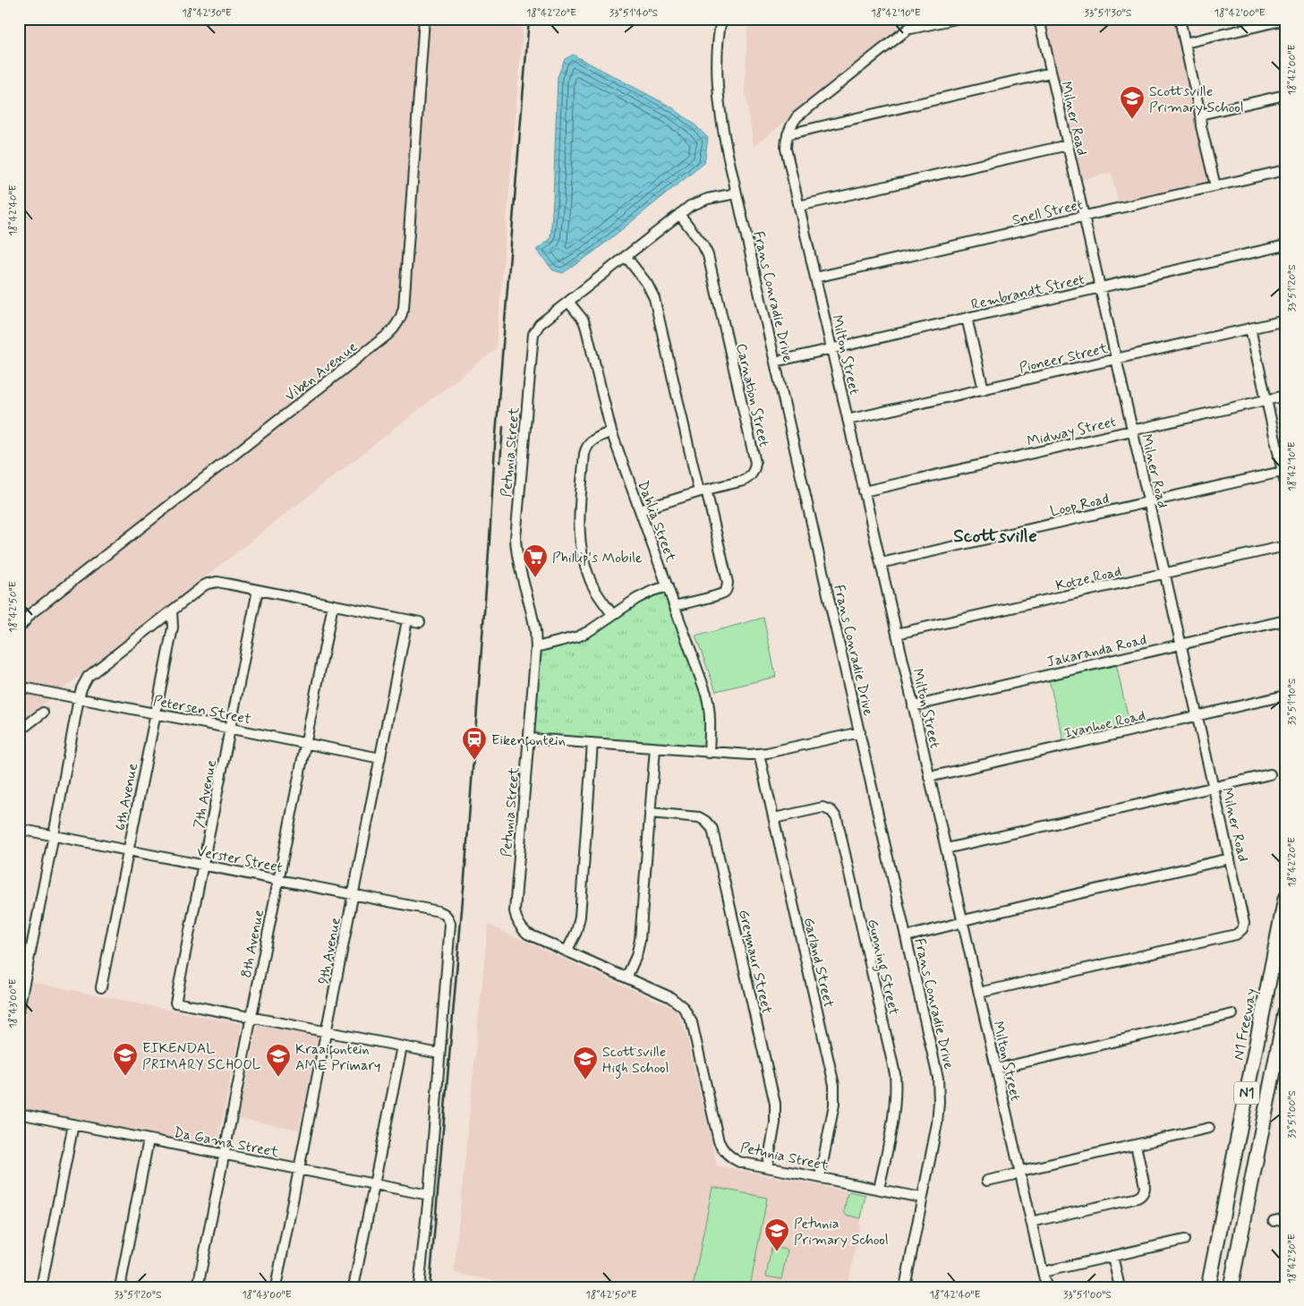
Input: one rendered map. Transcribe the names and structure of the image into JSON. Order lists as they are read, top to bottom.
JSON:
{
  "streets": {
    "highway": ["N1 Freeway", "N1"],
    "street": [
      "Milner Road",
      "Snell Street",
      "Rembrandt Street",
      "Frans Conradie Drive",
      "Milton Street",
      "Pioneer Street",
      "Viben Avenue",
      "Carnation Street",
      "Midway Street",
      "Petunia Street",
      "Loop Road",
      "Dahlia Street",
      "Kotze Road",
      "Jakaranda Road",
      "Petersen Street",
      "Ivanhoe Road",
      "7th Avenue",
      "6th Avenue",
      "Verster Street",
      "8th Avenue",
      "9th Avenue",
      "Greymaur Street",
      "Garland Street",
      "Gunning Street",
      "Da Gama Street"
    ]
  },
  "crossings": [
    ["Milner Road", "Snell Street"],
    ["Milner Road", "Rembrandt Street"],
    ["Milner Road", "Milton Street"],
    ["Milner Road", "Pioneer Street"],
    ["Milner Road", "Midway Street"],
    ["Milner Road", "Loop Road"],
    ["Milner Road", "Kotze Road"],
    ["Milner Road", "Jakaranda Road"],
    ["Milner Road", "Ivanhoe Road"],
    ["Snell Street", "Milton Street"],
    ["Rembrandt Street", "Frans Conradie Drive"],
    ["Rembrandt Street", "Milton Street"],
    ["Frans Conradie Drive", "Petunia Street"],
    ["Milton Street", "Pioneer Street"],
    ["Milton Street", "Midway Street"],
    ["Milton Street", "Loop Road"],
    ["Milton Street", "Kotze Road"],
    ["Milton Street", "Jakaranda Road"],
    ["Milton Street", "Ivanhoe Road"],
    ["Carnation Street", "Petunia Street"],
    ["Carnation Street", "Dahlia Street"],
    ["Petunia Street", "Dahlia Street"],
    ["Petunia Street", "Greymaur Street"],
    ["Petunia Street", "Garland Street"],
    ["Petunia Street", "Gunning Street"],
    ["Petersen Street", "7th Avenue"],
    ["Petersen Street", "6th Avenue"],
    ["Petersen Street", "8th Avenue"],
    ["Petersen Street", "9th Avenue"],
    ["7th Avenue", "Verster Street"],
    ["7th Avenue", "8th Avenue"],
    ["6th Avenue", "Verster Street"],
    ["Verster Street", "8th Avenue"],
    ["Verster Street", "9th Avenue"],
    ["8th Avenue", "Da Gama Street"],
    ["9th Avenue", "Da Gama Street"],
    ["Garland Street", "Gunning Street"]
  ],
  "districts": ["Scottsville"],
  "places": {
    "school or university": [
      "Scottsville Primary School",
      "EIKENDAL PRIMARY SCHOOL",
      "Kraaifontein AME Primary",
      "Scottsville High School",
      "Petunia Primary School"
    ],
    "supermarket": ["Phillip's Mobile"],
    "station": ["Eikenfontein"]
  },
  "coordinates": [
    "18°42'30\"E",
    "18°42'20\"E",
    "33°51'40\"S",
    "18°42'10\"E",
    "33°51'30\"S",
    "18°42'00\"E",
    "18°42'40\"E",
    "33°51'20\"S",
    "18°42'50\"E",
    "33°51'10\"S",
    "18°43'00\"E",
    "33°51'00\"S"
  ]
}
